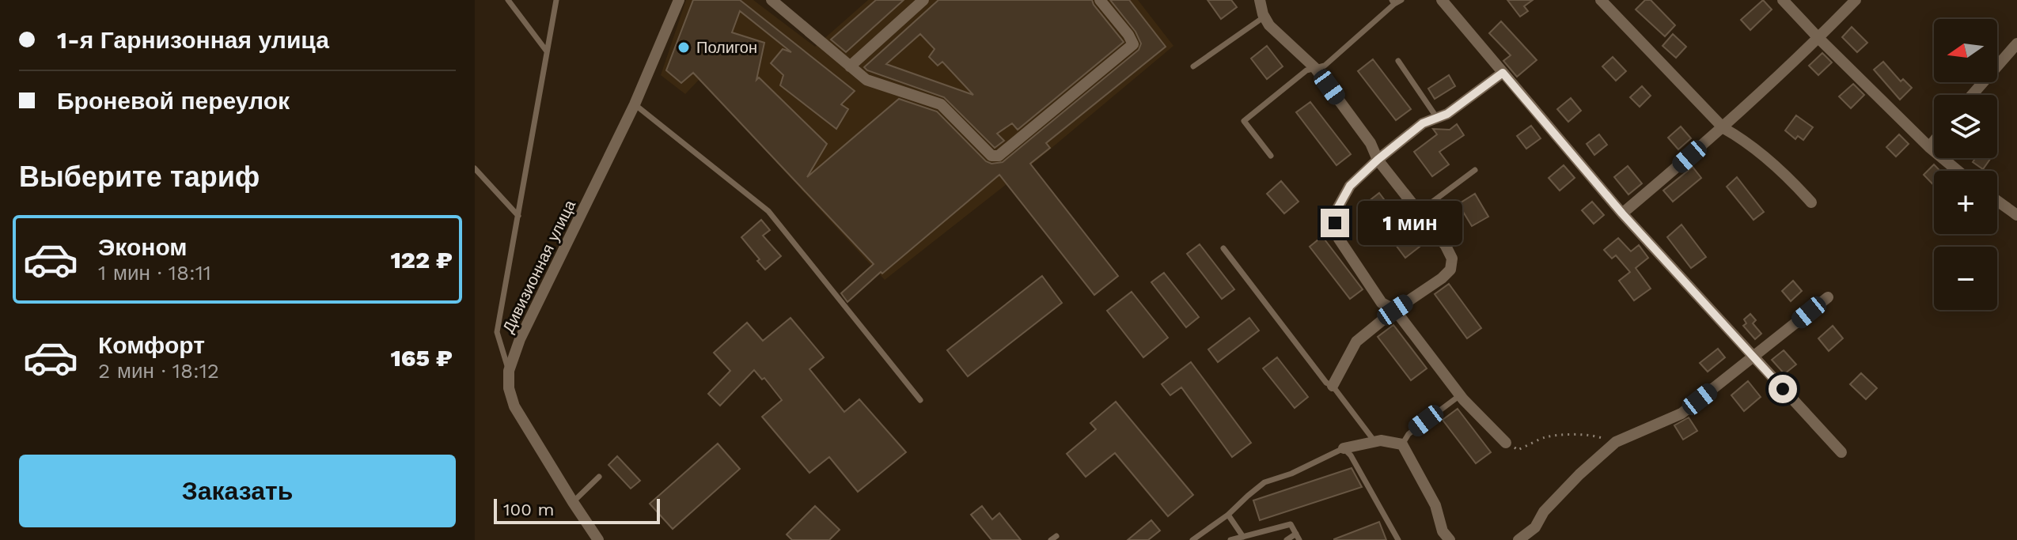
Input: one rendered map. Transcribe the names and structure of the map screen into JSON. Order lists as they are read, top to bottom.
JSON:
{
  "streets": {
    "street": ["Дивизионная улица"]
  },
  "places": ["Полигон"],
  "scale_bar": "100 m",
  "north": "left",
  "page": {
    "banner": ["1-я Гарнизонная улица", "Броневой переулок"],
    "map_buttons": ["+", "−"],
    "heading": "Выберите тариф",
    "bubble": "1 мин",
    "list": [
      {
        "name": "Эконом",
        "note": "1 мин · 18:11",
        "value": "122 ₽"
      },
      {
        "name": "Комфорт",
        "note": "2 мин · 18:12",
        "value": "165 ₽"
      }
    ],
    "buttons": "Заказать",
    "scale": "100 m"
  }
}
